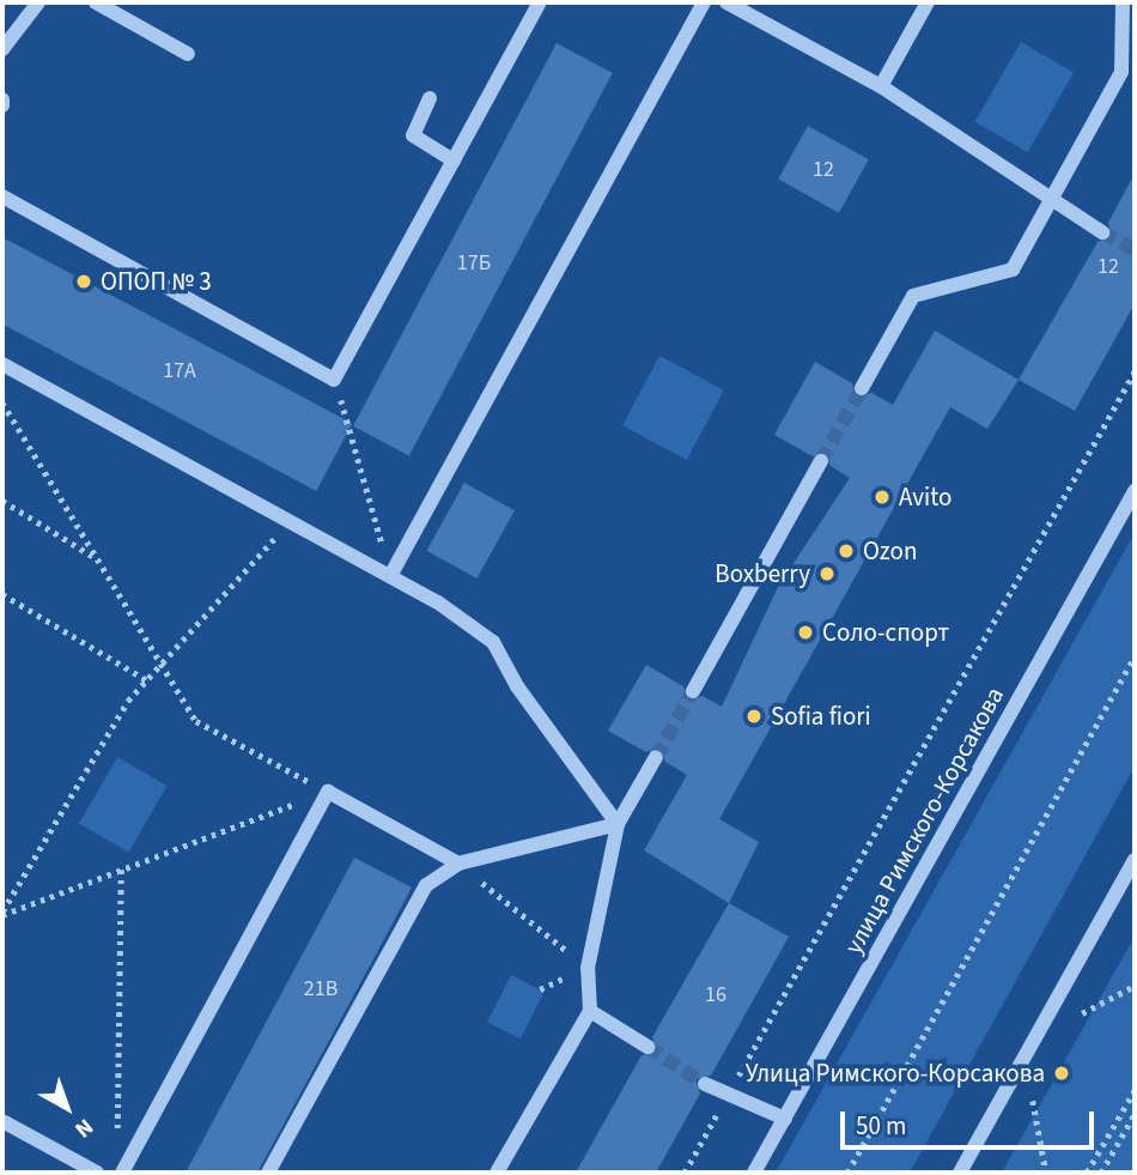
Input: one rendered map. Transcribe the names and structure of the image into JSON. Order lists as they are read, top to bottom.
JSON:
{
  "streets": {
    "street": ["улица Римского-Корсакова"]
  },
  "places": [
    "ОПОП № 3",
    "Avito",
    "Ozon",
    "Boxberry",
    "Соло-спорт",
    "Sofia fiori",
    "Улица Римского-Корсакова"
  ],
  "house_numbers": [
    "12",
    "17Б",
    "12",
    "17А",
    "21В",
    "16"
  ],
  "scale_bar": "50 m",
  "north": "bottom right"
}
